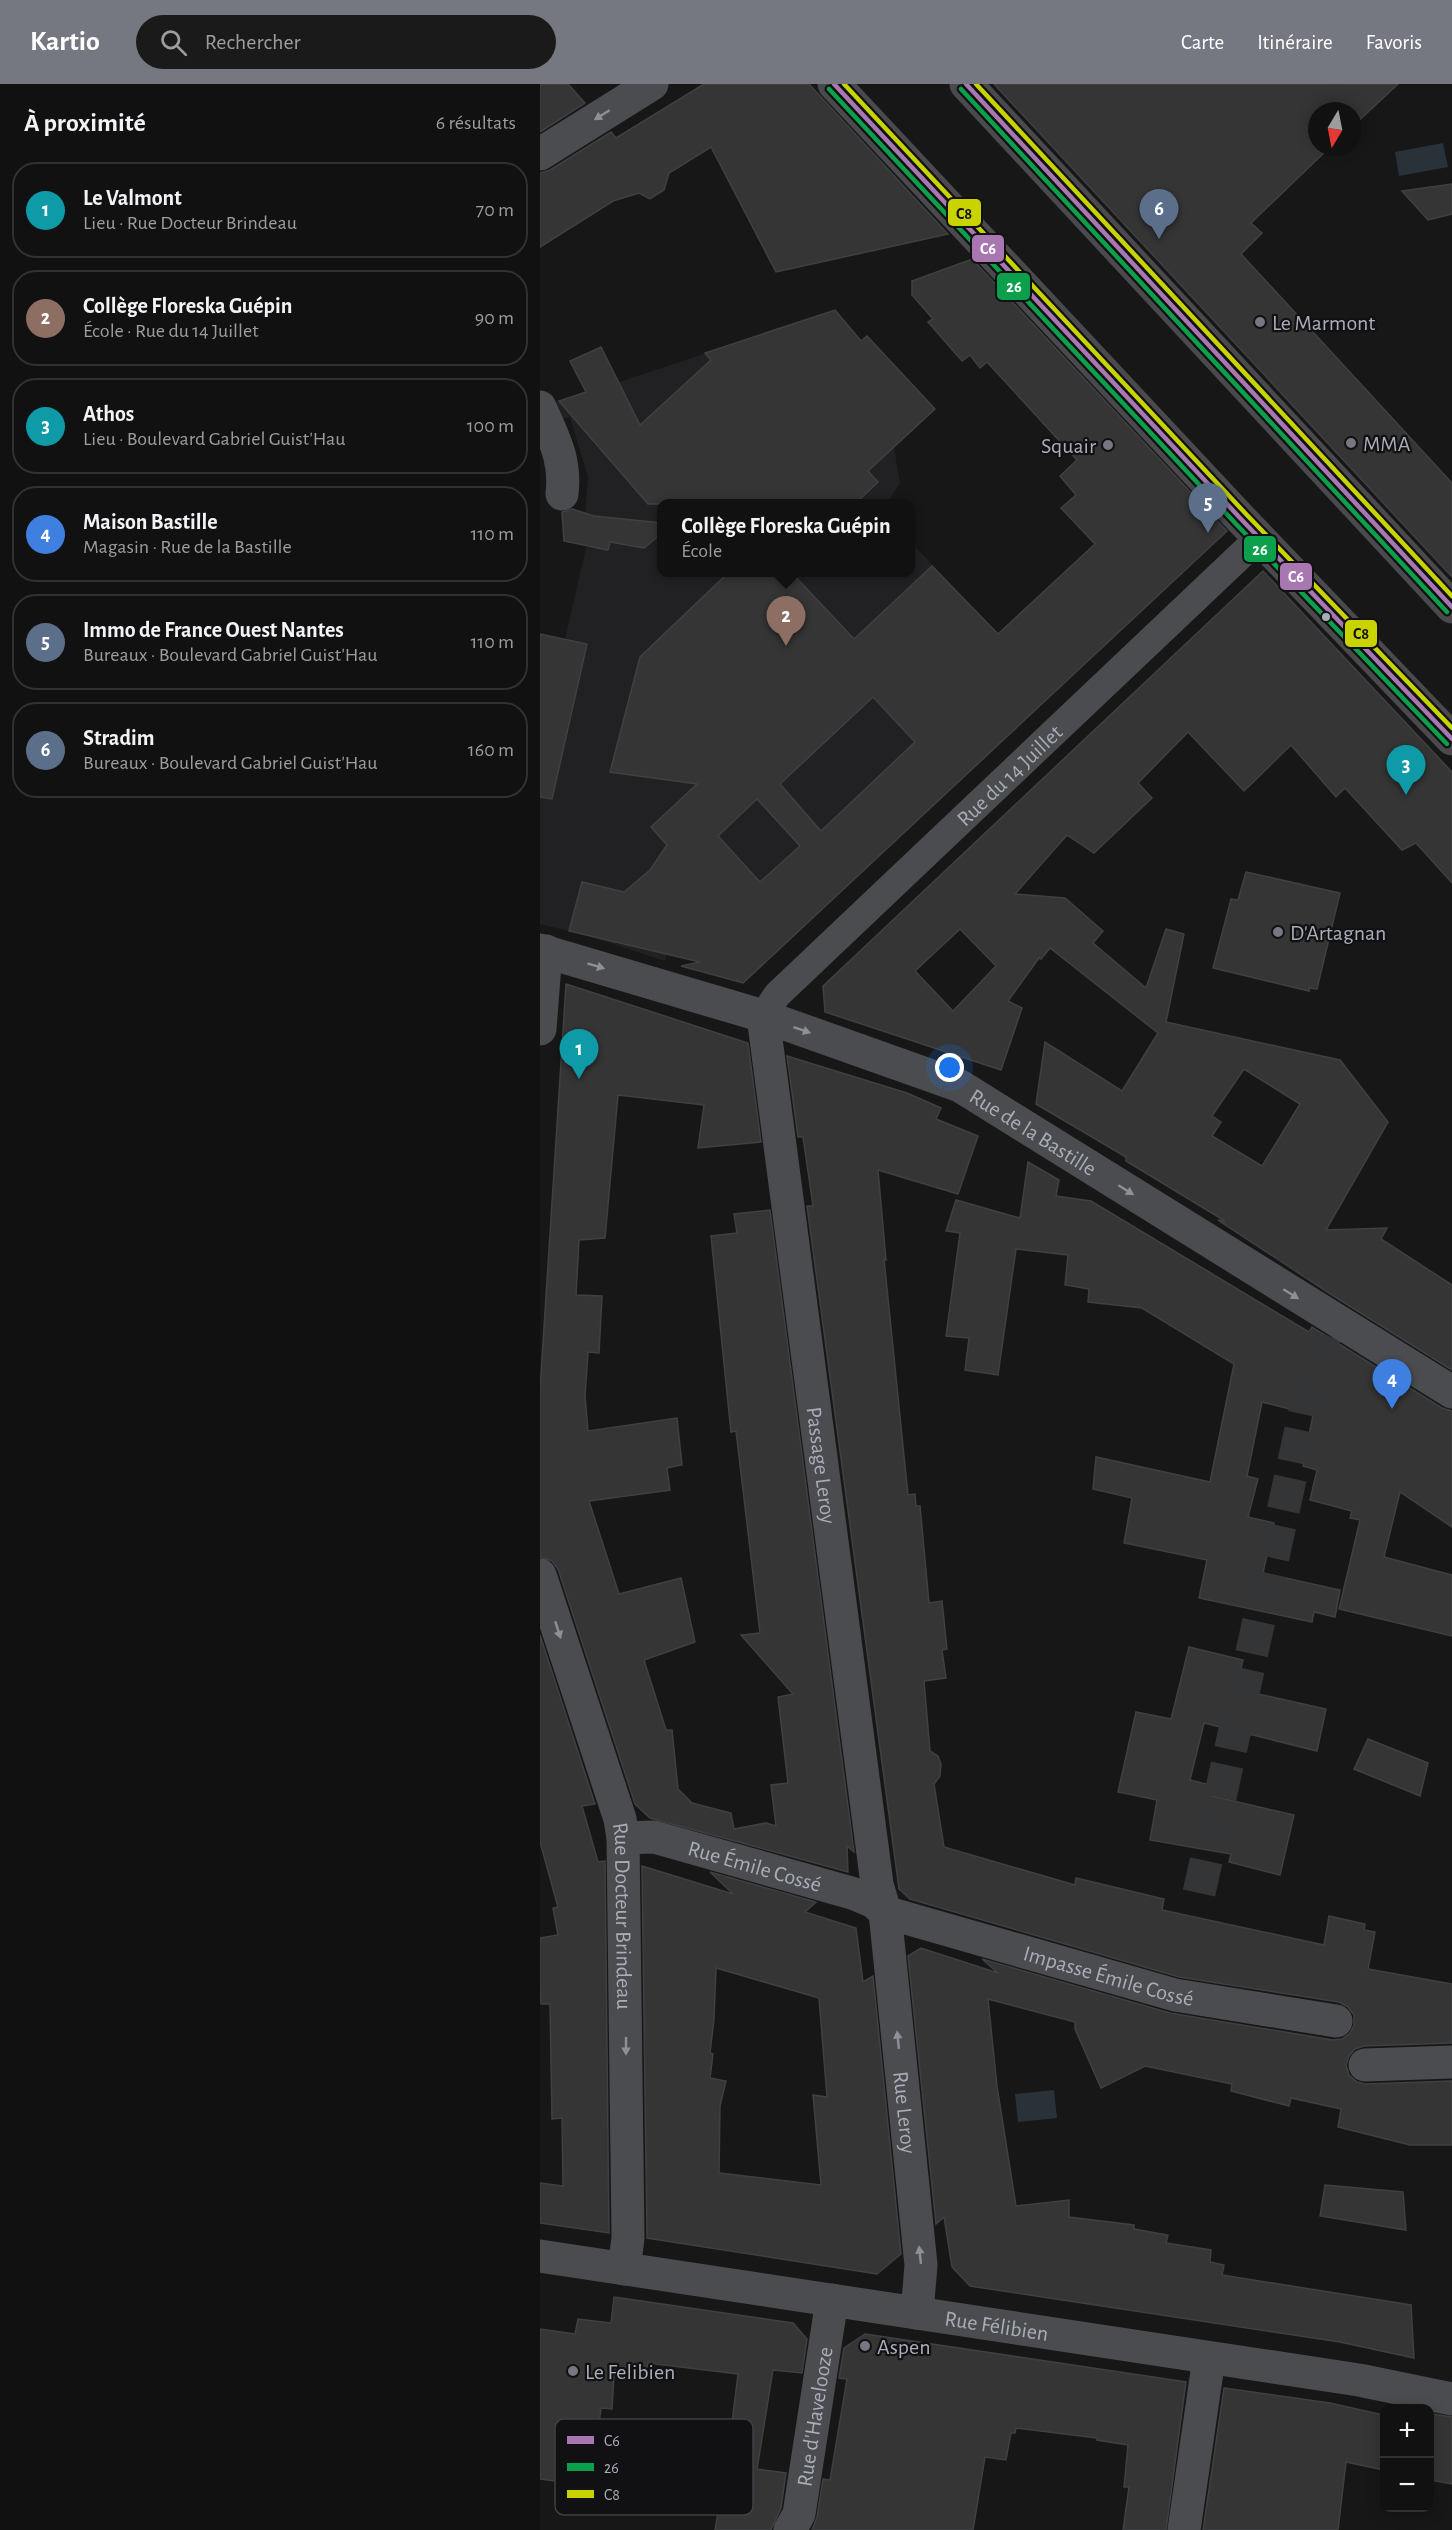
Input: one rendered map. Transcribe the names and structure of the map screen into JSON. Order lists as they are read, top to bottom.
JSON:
{
  "streets": {
    "street": [
      "Rue du 14 Juillet",
      "Rue de la Bastille",
      "Passage Leroy",
      "Rue Émile Cossé",
      "Rue Docteur Brindeau",
      "Impasse Émile Cossé",
      "Rue Leroy",
      "Rue Félibien",
      "Rue d'Havelooze"
    ]
  },
  "crossings": [
    ["Rue du 14 Juillet", "Rue de la Bastille"],
    ["Rue du 14 Juillet", "Passage Leroy"],
    ["Rue de la Bastille", "Passage Leroy"],
    ["Passage Leroy", "Rue Émile Cossé"],
    ["Passage Leroy", "Impasse Émile Cossé"],
    ["Passage Leroy", "Rue Leroy"],
    ["Rue Émile Cossé", "Rue Docteur Brindeau"],
    ["Rue Émile Cossé", "Impasse Émile Cossé"],
    ["Rue Émile Cossé", "Rue Leroy"],
    ["Rue Docteur Brindeau", "Rue Félibien"],
    ["Impasse Émile Cossé", "Rue Leroy"],
    ["Rue Leroy", "Rue Félibien"],
    ["Rue Félibien", "Rue d'Havelooze"]
  ],
  "one_way": ["Rue de la Bastille", "Rue Docteur Brindeau", "Rue Leroy"],
  "places": [
    "Le Marmont",
    "MMA",
    "Squair",
    "D'Artagnan",
    "Aspen",
    "Le Felibien"
  ],
  "lines": ["transit line C6", "transit line C8", "transit line 26"],
  "legend": ["C6", "26", "C8"],
  "north": "bottom",
  "page": {
    "header": "Kartio",
    "search": "Rechercher",
    "nav": ["Carte", "Itinéraire", "Favoris"],
    "heading": ["À proximité", "6 résultats"],
    "list": [
      {
        "mark": "1",
        "name": "Le Valmont",
        "note": "Lieu · Rue Docteur Brindeau",
        "value": "70 m"
      },
      {
        "mark": "2",
        "name": "Collège Floreska Guépin",
        "note": "École · Rue du 14 Juillet",
        "value": "90 m"
      },
      {
        "mark": "3",
        "name": "Athos",
        "note": "Lieu · Boulevard Gabriel Guist'Hau",
        "value": "100 m"
      },
      {
        "mark": "4",
        "name": "Maison Bastille",
        "note": "Magasin · Rue de la Bastille",
        "value": "110 m"
      },
      {
        "mark": "5",
        "name": "Immo de France Ouest Nantes",
        "note": "Bureaux · Boulevard Gabriel Guist'Hau",
        "value": "110 m"
      },
      {
        "mark": "6",
        "name": "Stradim",
        "note": "Bureaux · Boulevard Gabriel Guist'Hau",
        "value": "160 m"
      }
    ],
    "pins": [
      "6",
      "5",
      "2",
      "3",
      "1",
      "4"
    ],
    "popup": ["Collège Floreska Guépin", "École"],
    "map_buttons": ["+", "−"]
  }
}
